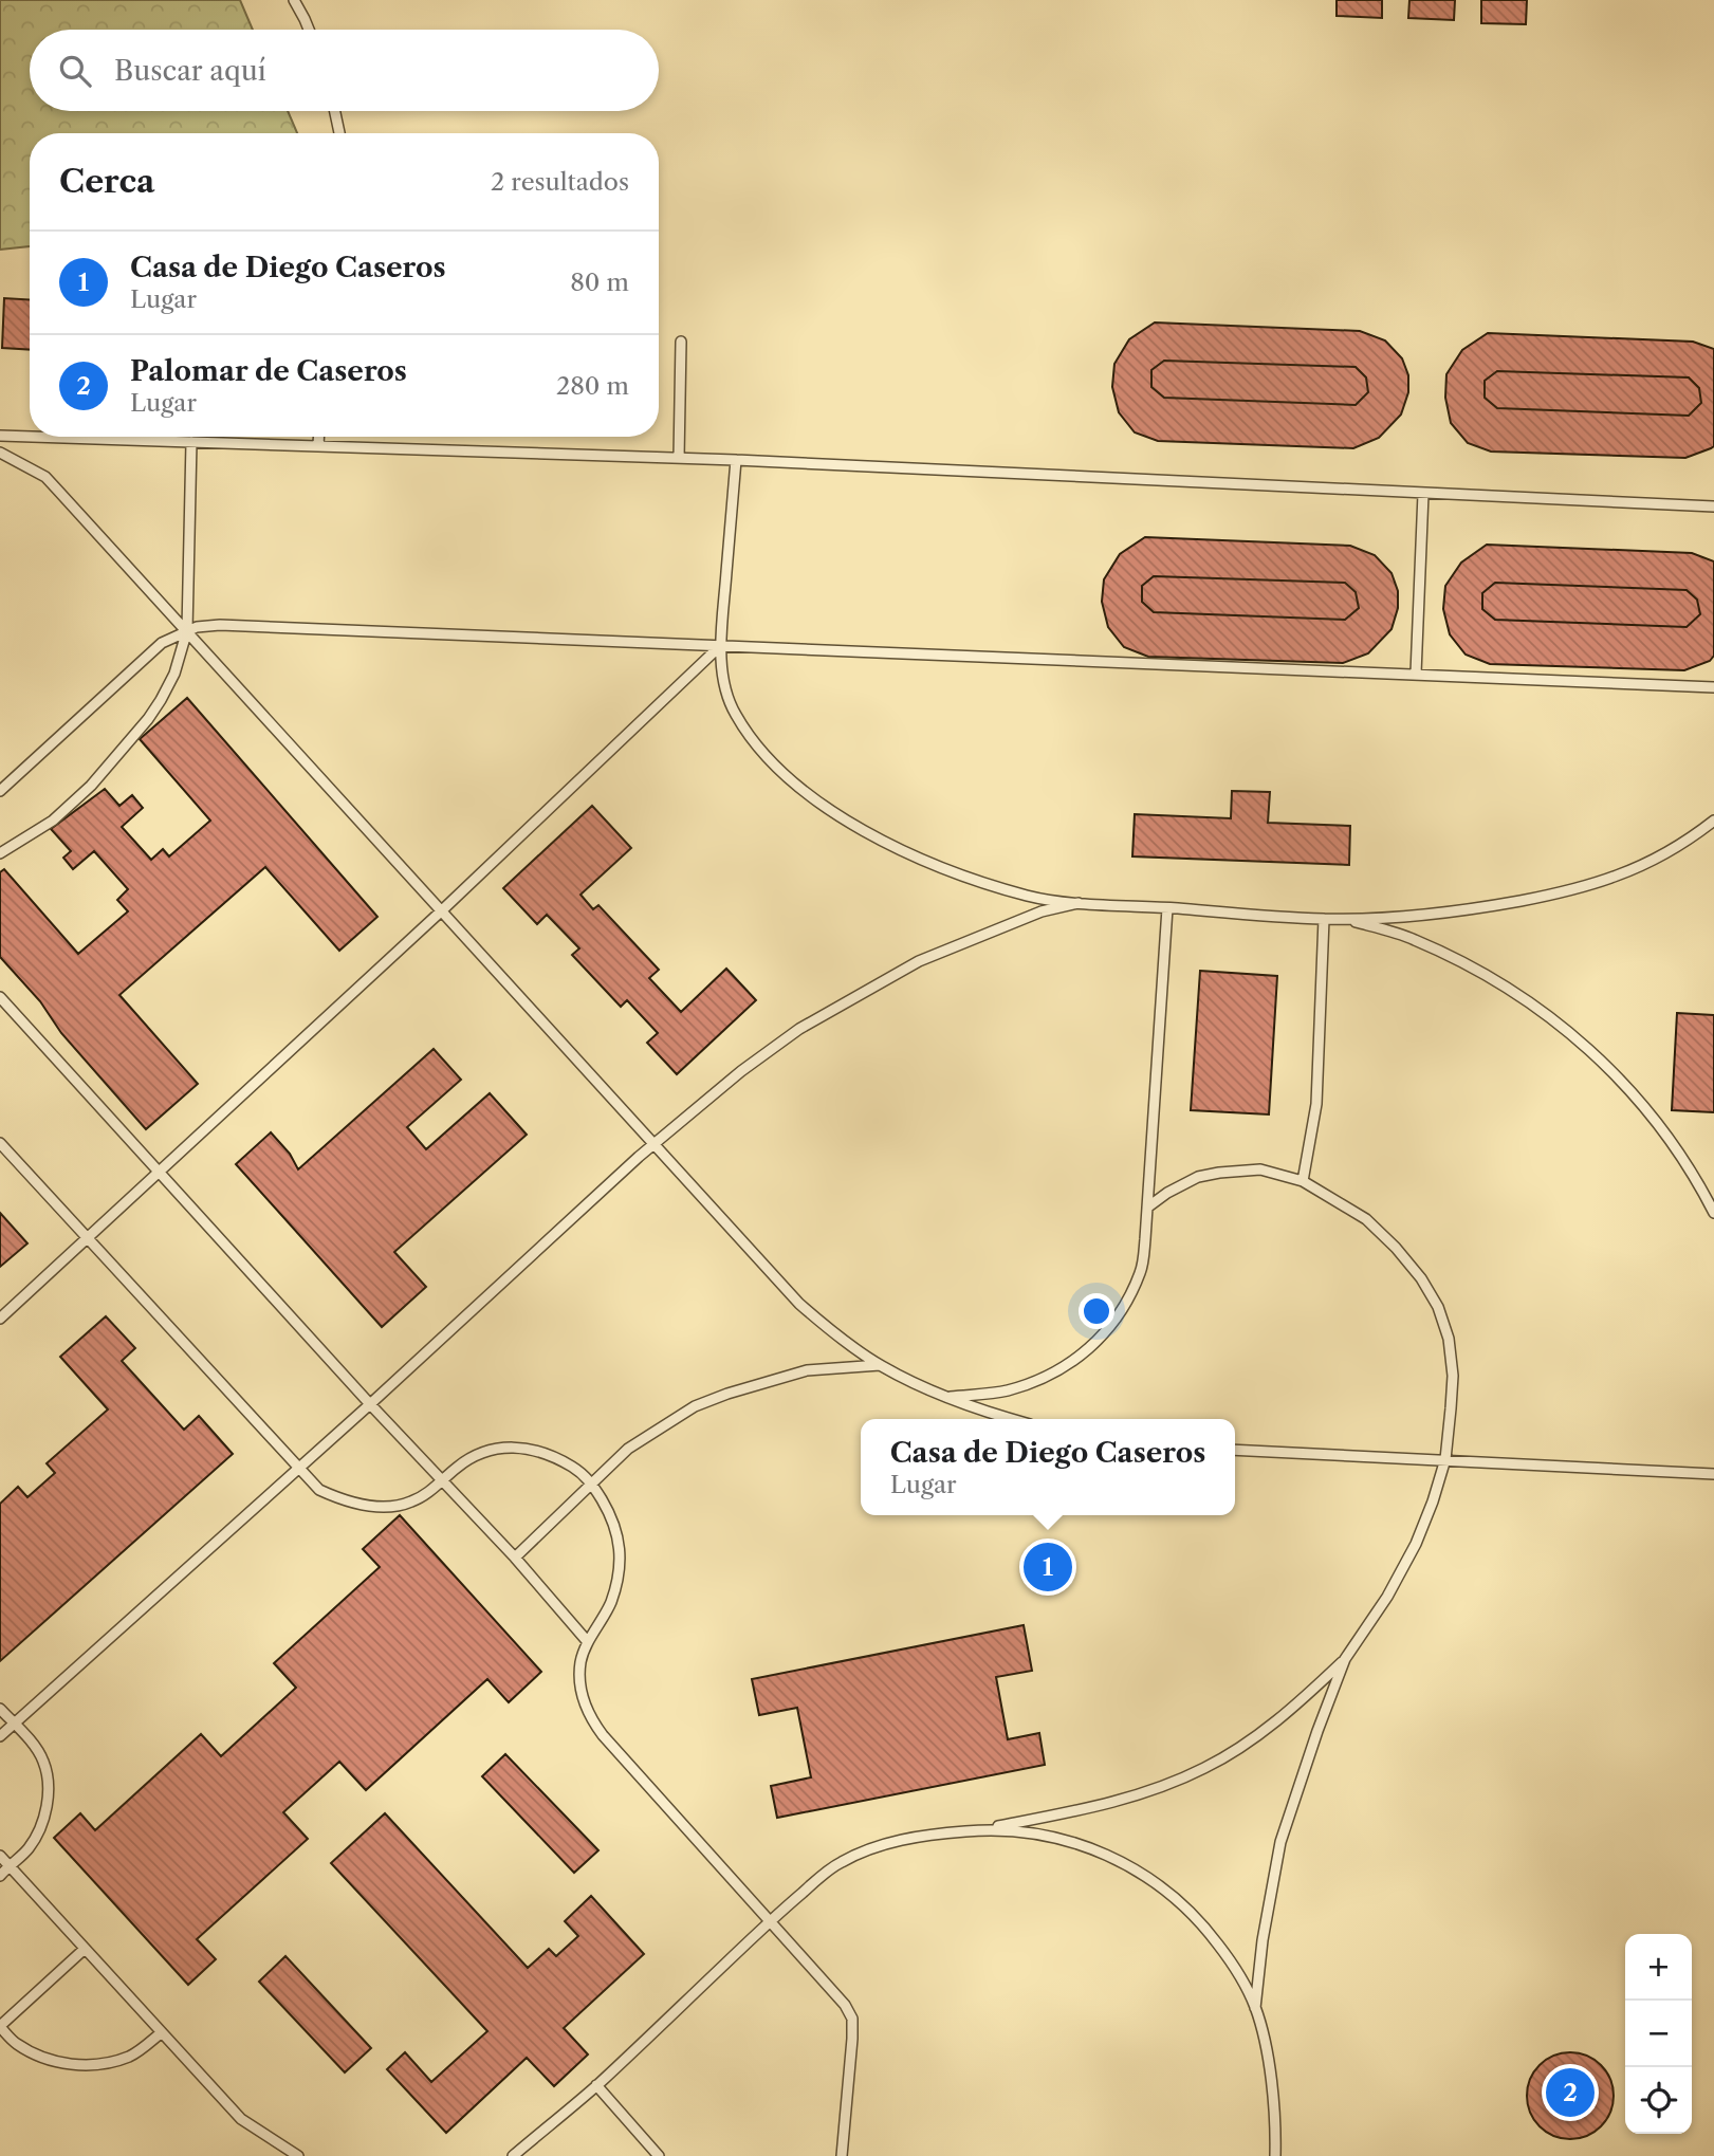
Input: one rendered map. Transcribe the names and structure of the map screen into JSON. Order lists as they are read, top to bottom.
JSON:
{
  "page": {
    "search": "Buscar aquí",
    "heading": ["Cerca", "2 resultados"],
    "list": [
      {
        "mark": "1",
        "name": "Casa de Diego Caseros",
        "note": "Lugar",
        "value": "80 m"
      },
      {
        "mark": "2",
        "name": "Palomar de Caseros",
        "note": "Lugar",
        "value": "280 m"
      }
    ],
    "popup": ["Casa de Diego Caseros", "Lugar"],
    "pins": ["1", "2"],
    "map_buttons": ["+", "−"]
  }
}
